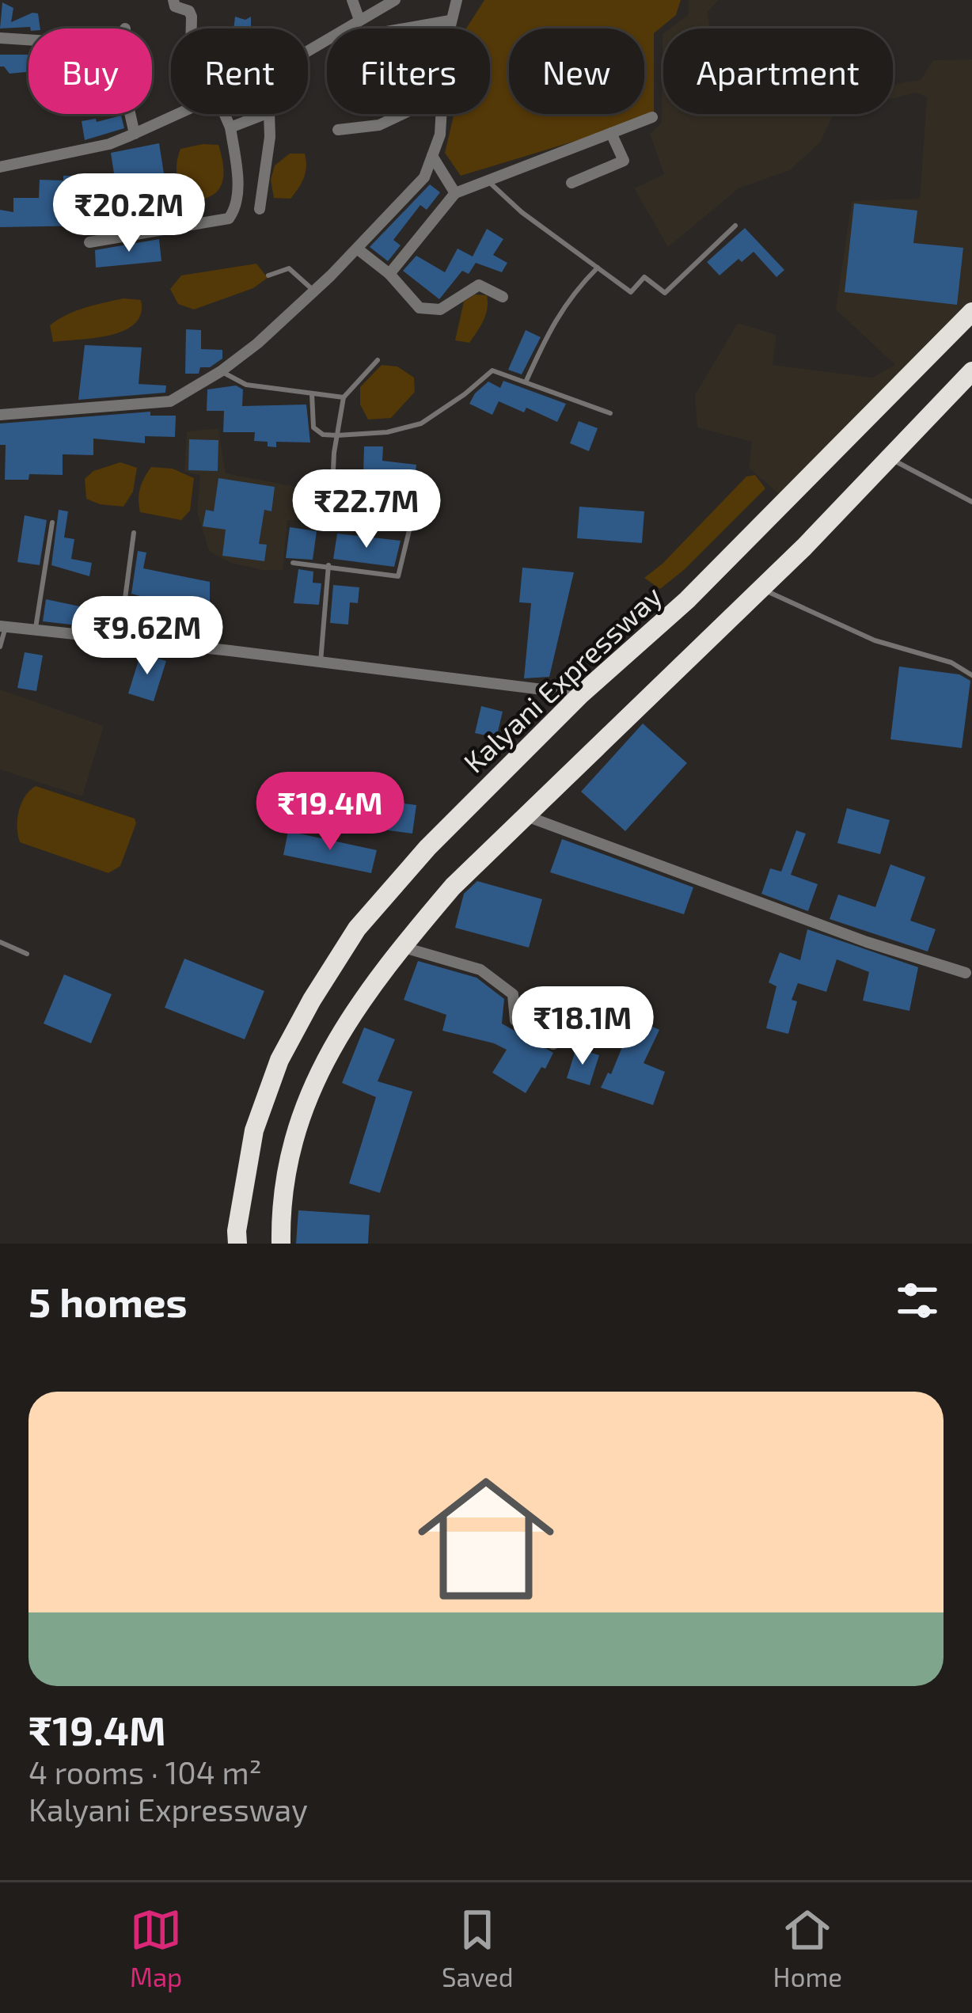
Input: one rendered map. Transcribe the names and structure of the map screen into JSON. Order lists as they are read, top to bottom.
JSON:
{
  "streets": {
    "highway": ["Kalyani Expressway"]
  },
  "page": {
    "chip": [
      "Buy",
      "Rent",
      "Filters",
      "New",
      "Apartment"
    ],
    "price": [
      "₹20.2M",
      "₹22.7M",
      "₹9.62M",
      "₹19.4M",
      "₹18.1M"
    ],
    "heading": "5 homes",
    "list": [
      {
        "name": "₹19.4M",
        "note": "4 rooms · 104 m² · Kalyani Expressway"
      }
    ],
    "tabs": ["Map", "Saved", "Home"]
  }
}
